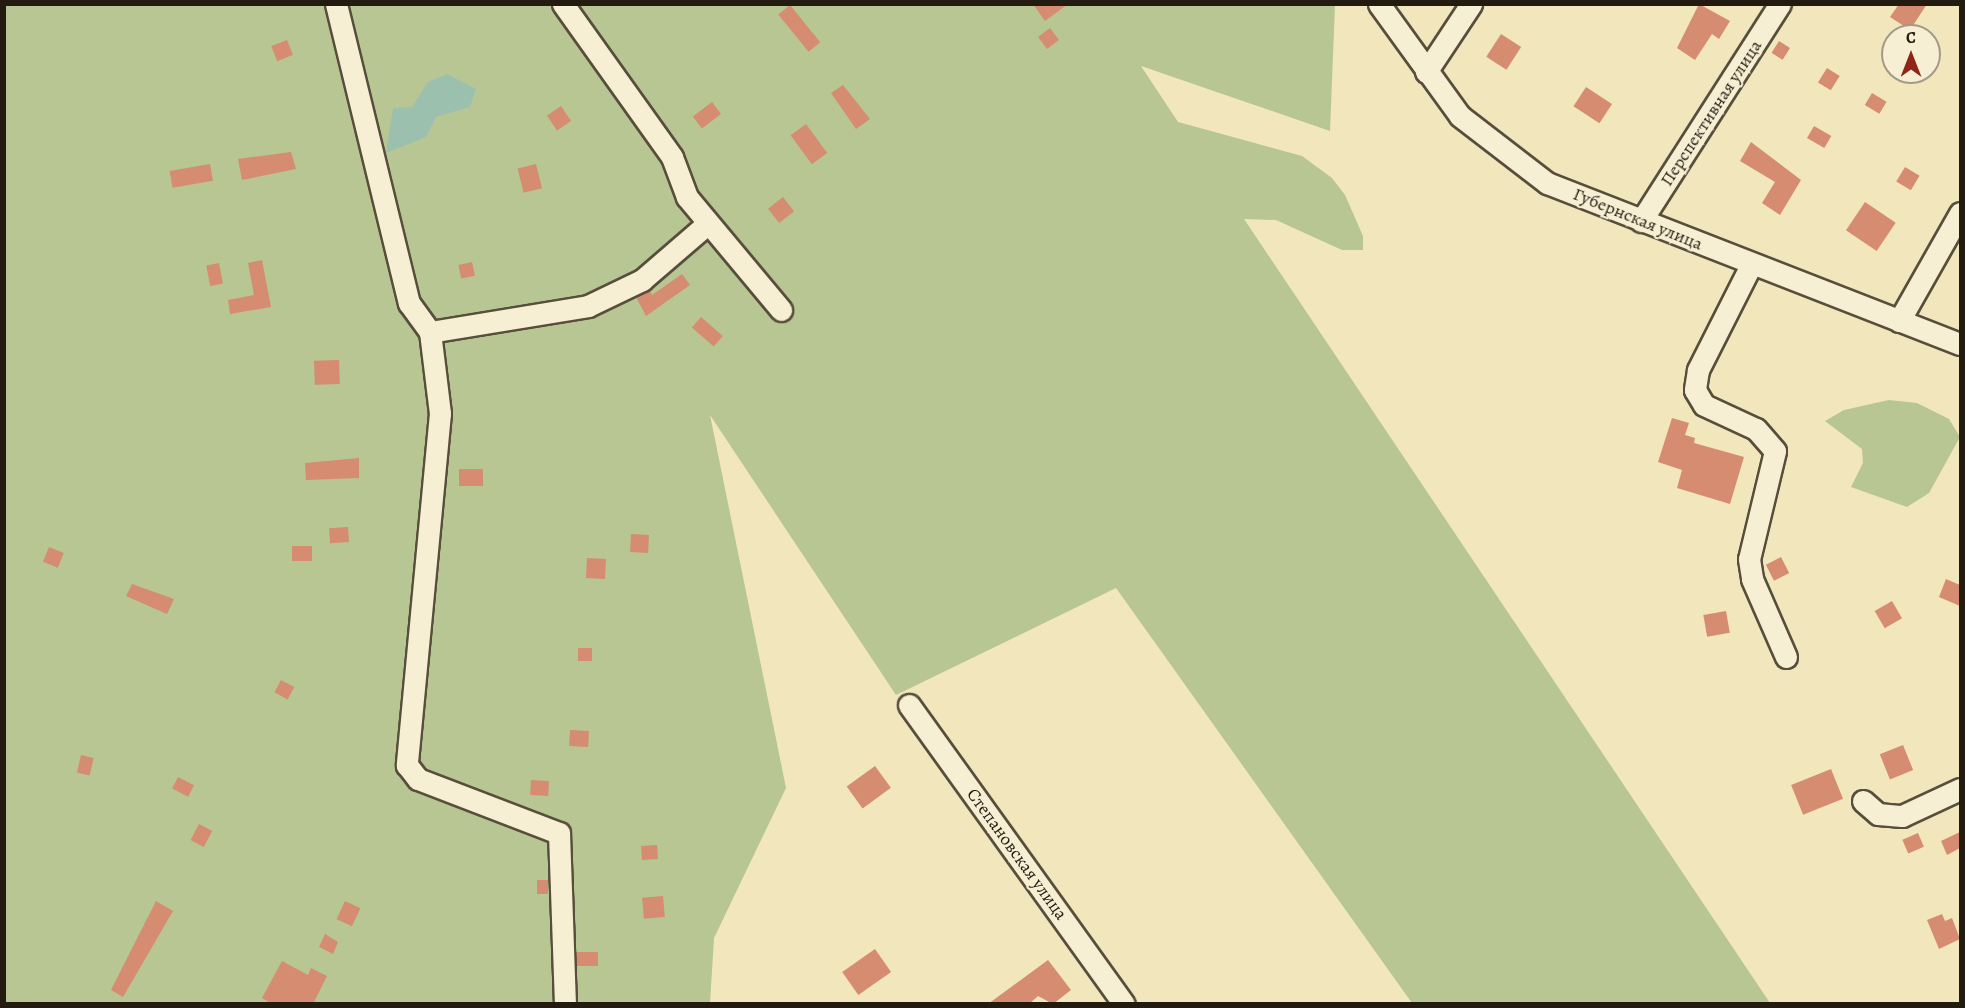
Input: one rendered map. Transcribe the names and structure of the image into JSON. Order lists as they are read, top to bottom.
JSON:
{
  "streets": {
    "street": ["Перспективная улица", "Губернская улица", "Степановская улица"]
  },
  "crossings": [
    ["Перспективная улица", "Губернская улица"]
  ],
  "north": "top"
}
